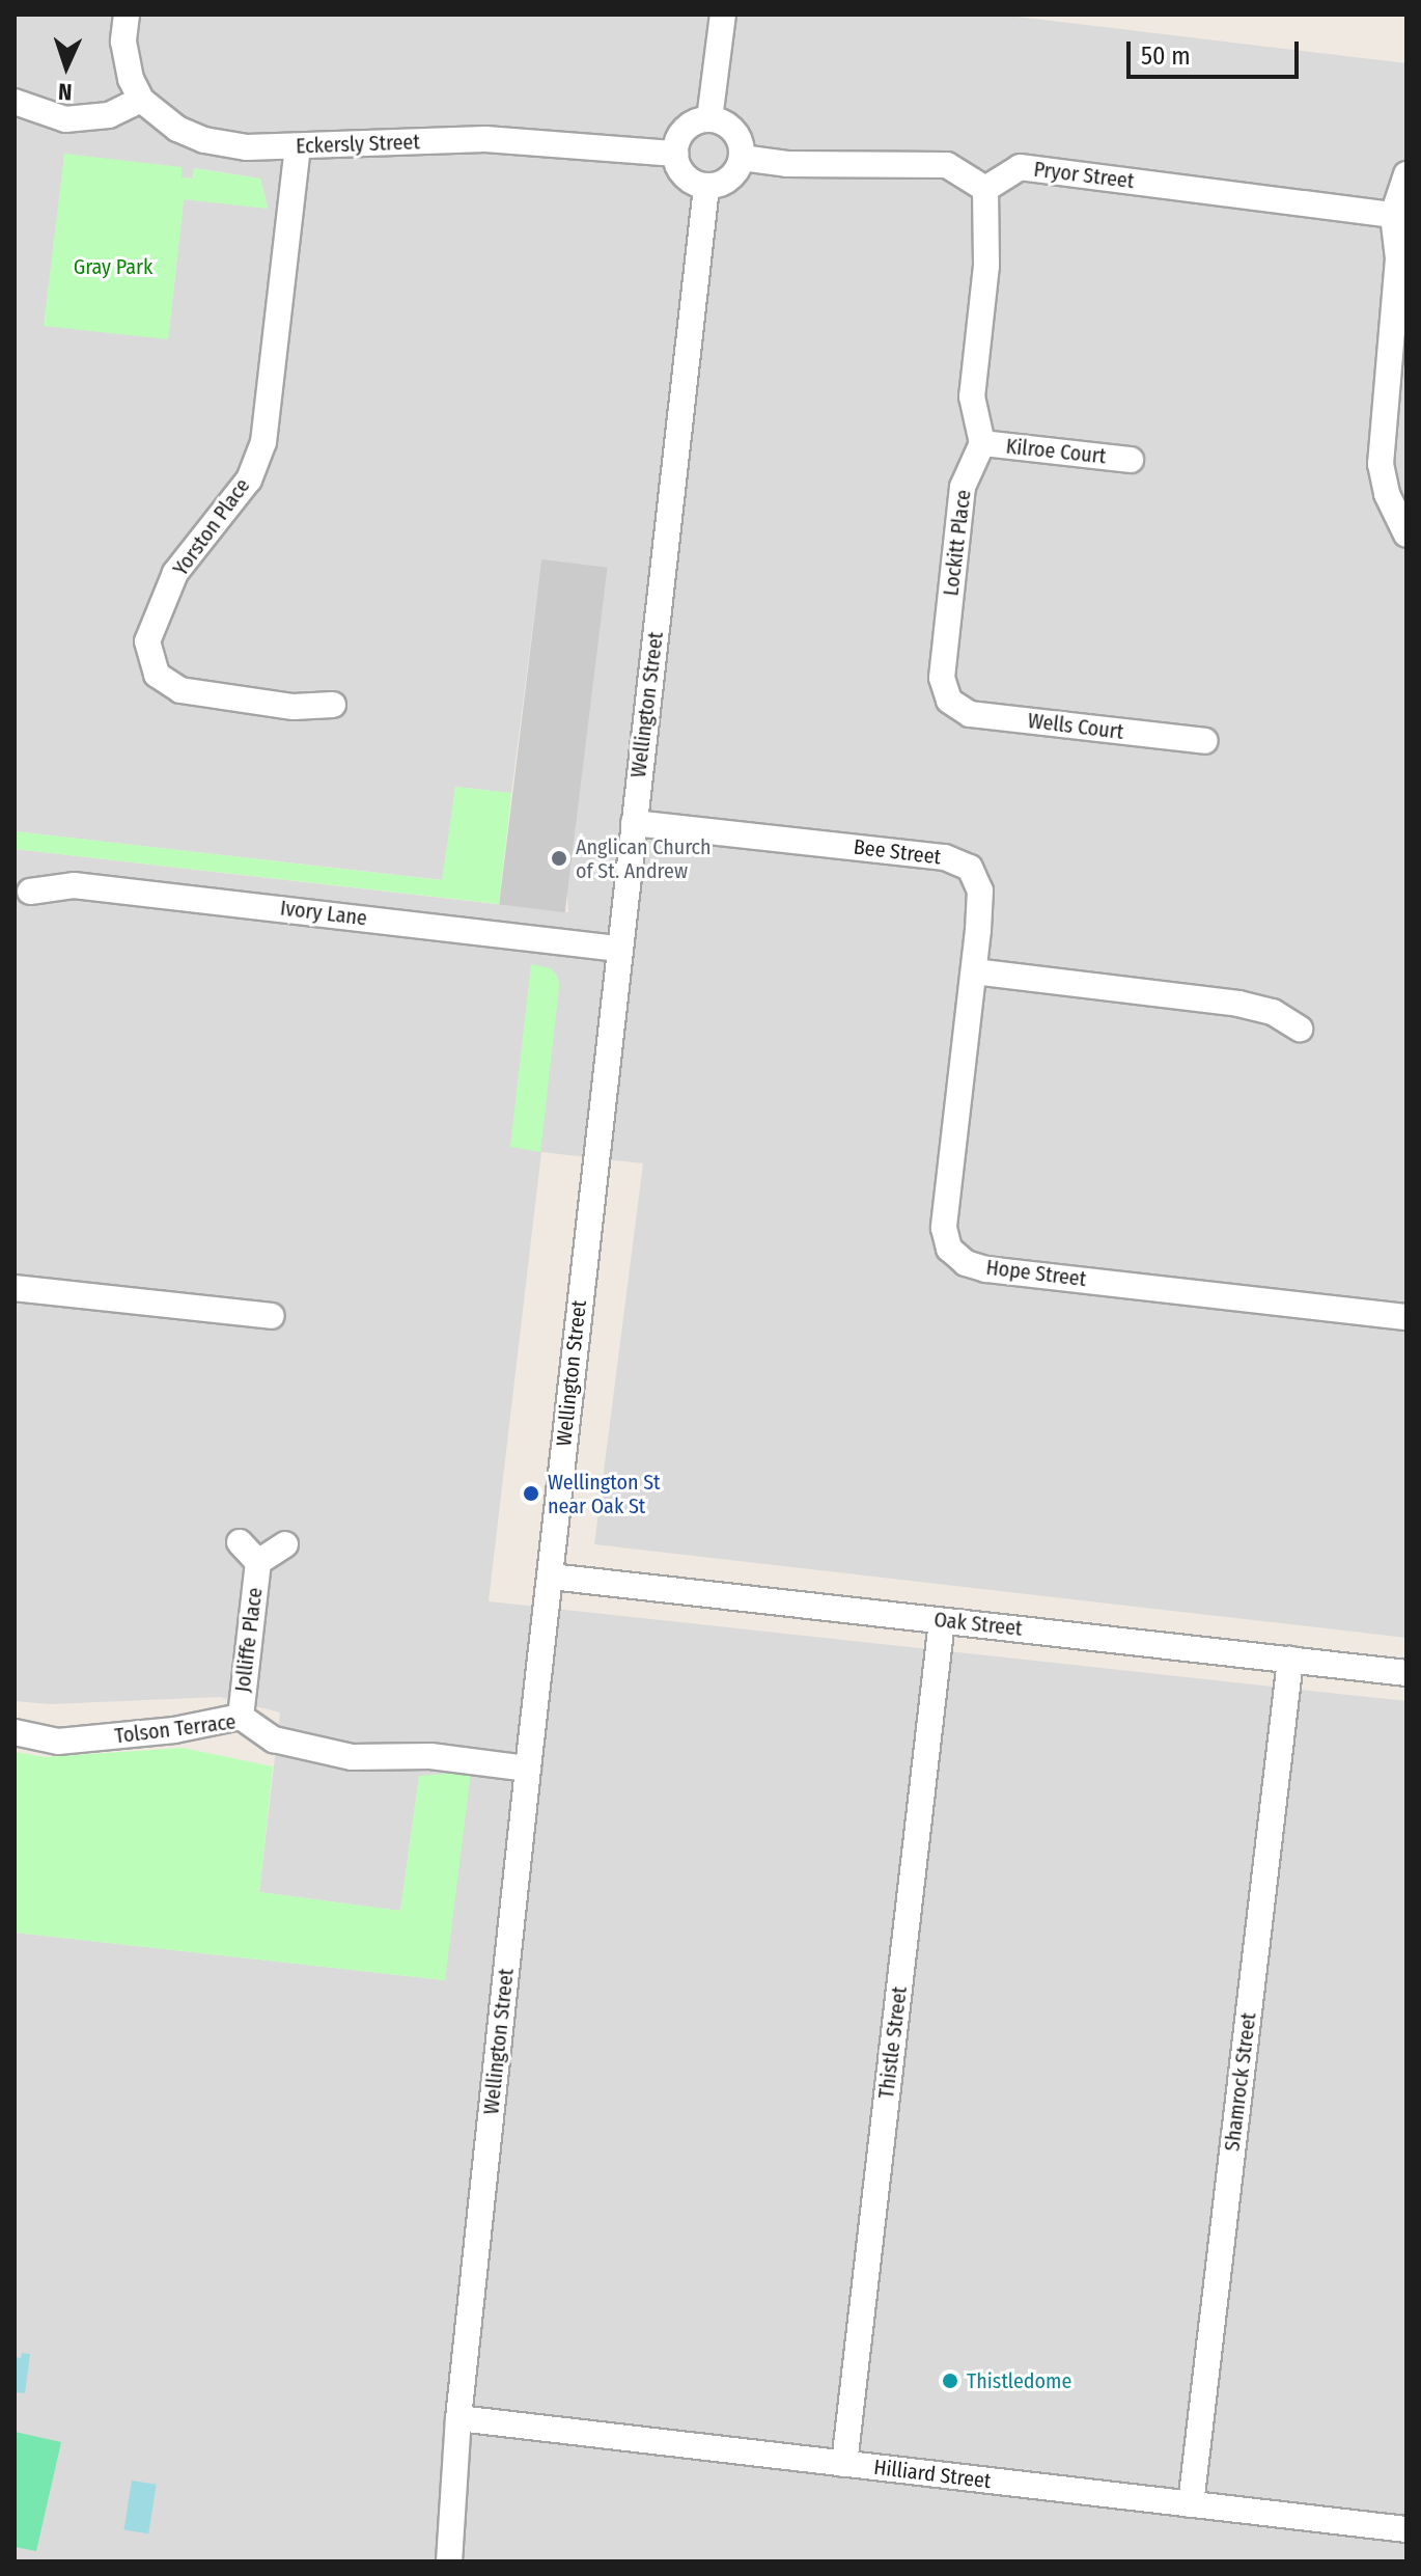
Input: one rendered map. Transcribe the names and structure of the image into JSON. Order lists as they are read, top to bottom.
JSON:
{
  "streets": {
    "street": [
      "Eckersly Street",
      "Pryor Street",
      "Kilroe Court",
      "Yorston Place",
      "Lockitt Place",
      "Wellington Street",
      "Wells Court",
      "Bee Street",
      "Ivory Lane",
      "Hope Street",
      "Oak Street",
      "Jolliffe Place",
      "Tolson Terrace",
      "Thistle Street",
      "Shamrock Street",
      "Hilliard Street"
    ]
  },
  "crossings": [
    ["Eckersly Street", "Yorston Place"],
    ["Eckersly Street", "Wellington Street"],
    ["Kilroe Court", "Lockitt Place"],
    ["Lockitt Place", "Wells Court"],
    ["Wellington Street", "Bee Street"],
    ["Wellington Street", "Ivory Lane"],
    ["Wellington Street", "Oak Street"],
    ["Wellington Street", "Tolson Terrace"],
    ["Wellington Street", "Hilliard Street"],
    ["Bee Street", "Hope Street"],
    ["Oak Street", "Thistle Street"],
    ["Oak Street", "Shamrock Street"],
    ["Jolliffe Place", "Tolson Terrace"],
    ["Thistle Street", "Hilliard Street"],
    ["Shamrock Street", "Hilliard Street"]
  ],
  "parks": ["Gray Park"],
  "places": ["Anglican Church of St. Andrew", "Wellington St near Oak St", "Thistledome"],
  "scale_bar": "50 m",
  "north": "bottom"
}
